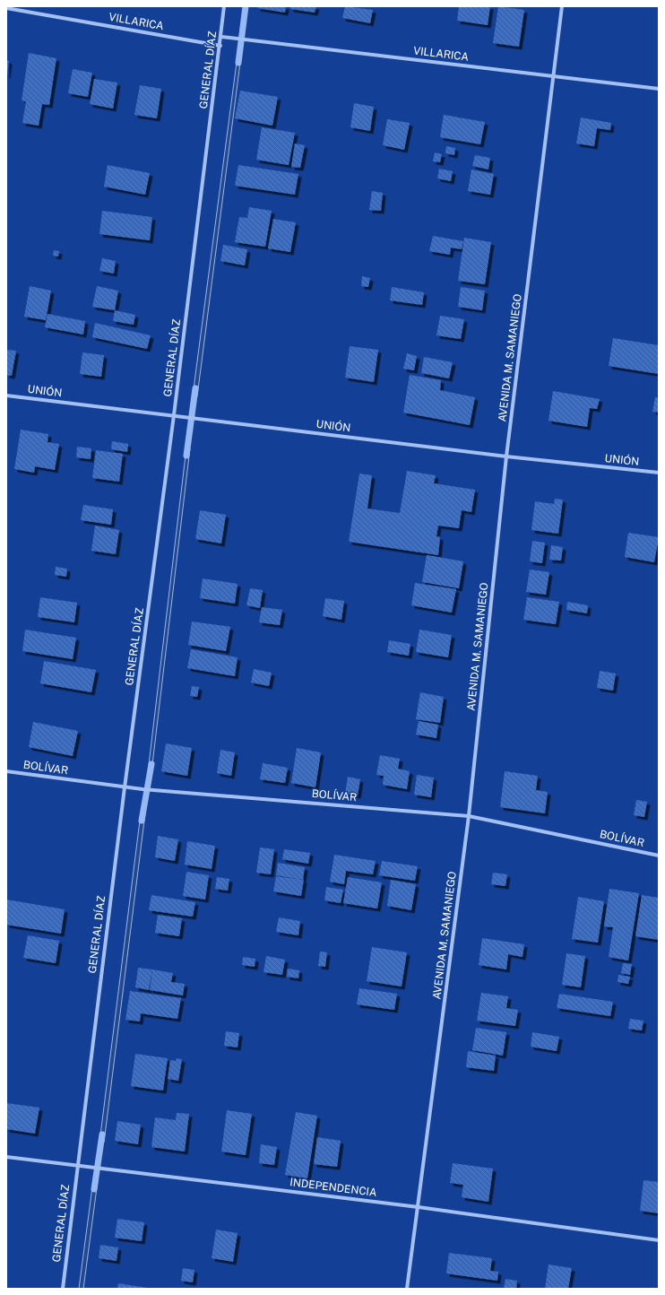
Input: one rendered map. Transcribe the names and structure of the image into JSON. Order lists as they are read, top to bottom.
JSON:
{
  "streets": {
    "street": [
      "VILLARICA",
      "GENERAL DÍAZ",
      "AVENIDA M. SAMANIEGO",
      "UNIÓN",
      "BOLÍVAR",
      "INDEPENDENCIA"
    ]
  },
  "crossings": [
    ["VILLARICA", "GENERAL DÍAZ"],
    ["VILLARICA", "AVENIDA M. SAMANIEGO"],
    ["GENERAL DÍAZ", "UNIÓN"],
    ["GENERAL DÍAZ", "BOLÍVAR"],
    ["GENERAL DÍAZ", "INDEPENDENCIA"],
    ["AVENIDA M. SAMANIEGO", "UNIÓN"],
    ["AVENIDA M. SAMANIEGO", "BOLÍVAR"],
    ["AVENIDA M. SAMANIEGO", "INDEPENDENCIA"]
  ]
}
